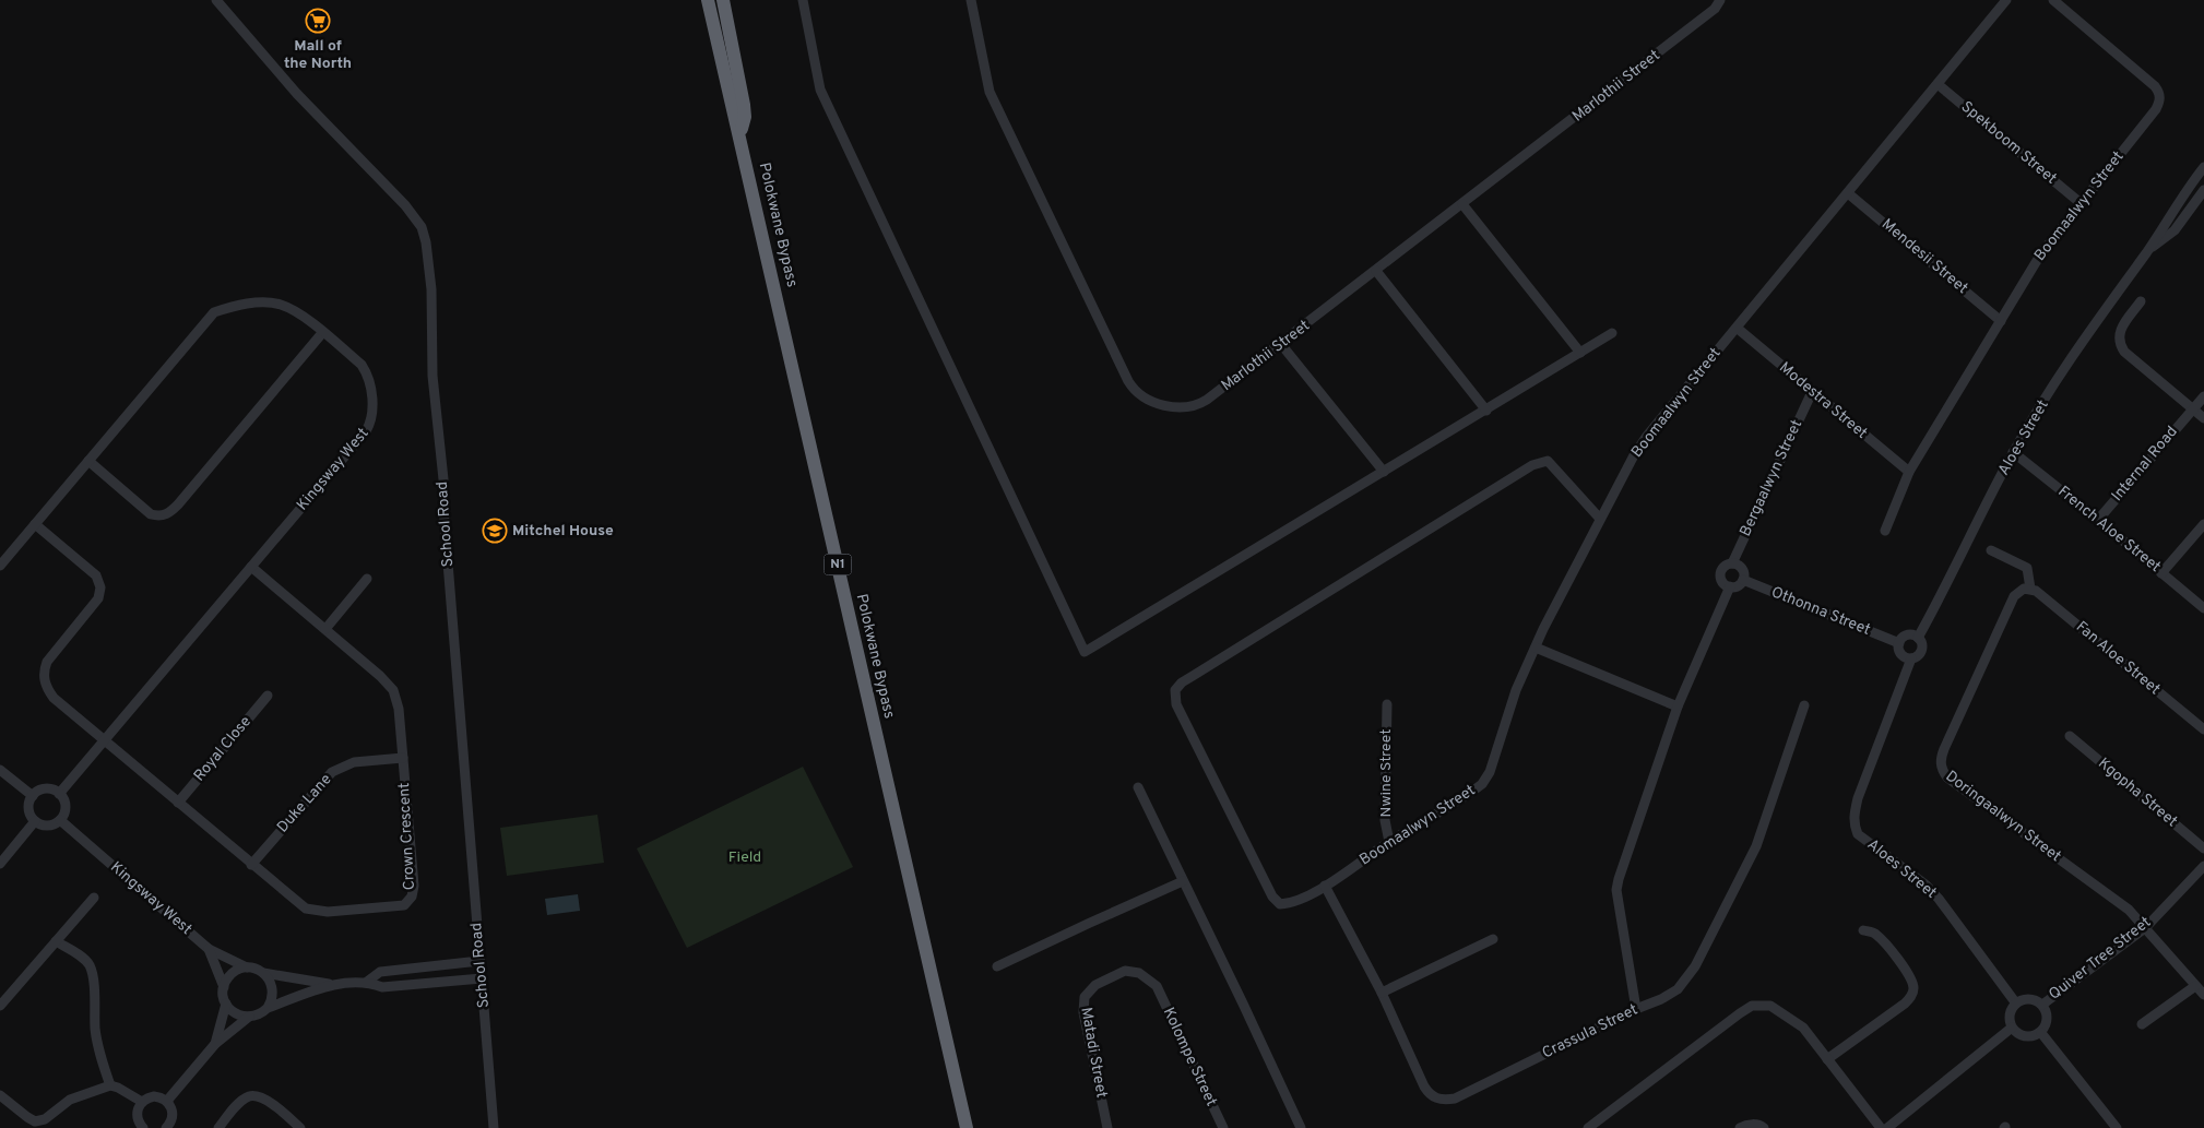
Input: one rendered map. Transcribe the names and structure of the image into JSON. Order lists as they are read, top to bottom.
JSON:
{
  "streets": {
    "highway": ["Polokwane Bypass", "N1"],
    "street": [
      "Marlothii Street",
      "Spekboom Street",
      "Boomaalwyn Street",
      "Mendesii Street",
      "Modestra Street",
      "Aloes Street",
      "Internal Road",
      "Kingsway West",
      "Bergaalwyn Street",
      "School Road",
      "French Aloe Street",
      "Othonna Street",
      "Fan Aloe Street",
      "Royal Close",
      "Nwine Street",
      "Kgopha Street",
      "Duke Lane",
      "Doringaalwyn Street",
      "Crown Crescent",
      "Quiver Tree Street",
      "Crassula Street",
      "Matadi Street",
      "Kolompe Street"
    ]
  },
  "crossings": [
    ["Spekboom Street", "Boomaalwyn Street"],
    ["Boomaalwyn Street", "Mendesii Street"],
    ["Boomaalwyn Street", "Modestra Street"],
    ["Boomaalwyn Street", "Nwine Street"],
    ["Boomaalwyn Street", "Crassula Street"],
    ["Modestra Street", "Bergaalwyn Street"],
    ["Aloes Street", "French Aloe Street"],
    ["Aloes Street", "Othonna Street"],
    ["Aloes Street", "Quiver Tree Street"],
    ["Internal Road", "French Aloe Street"],
    ["Kingsway West", "Crown Crescent"],
    ["Bergaalwyn Street", "Othonna Street"],
    ["Fan Aloe Street", "Doringaalwyn Street"],
    ["Royal Close", "Crown Crescent"],
    ["Duke Lane", "Crown Crescent"],
    ["Doringaalwyn Street", "Quiver Tree Street"],
    ["Matadi Street", "Kolompe Street"]
  ],
  "parks": ["Field"],
  "places": {
    "supermarket": ["Mall of the North"],
    "school or university": ["Mitchel House"]
  }
}
